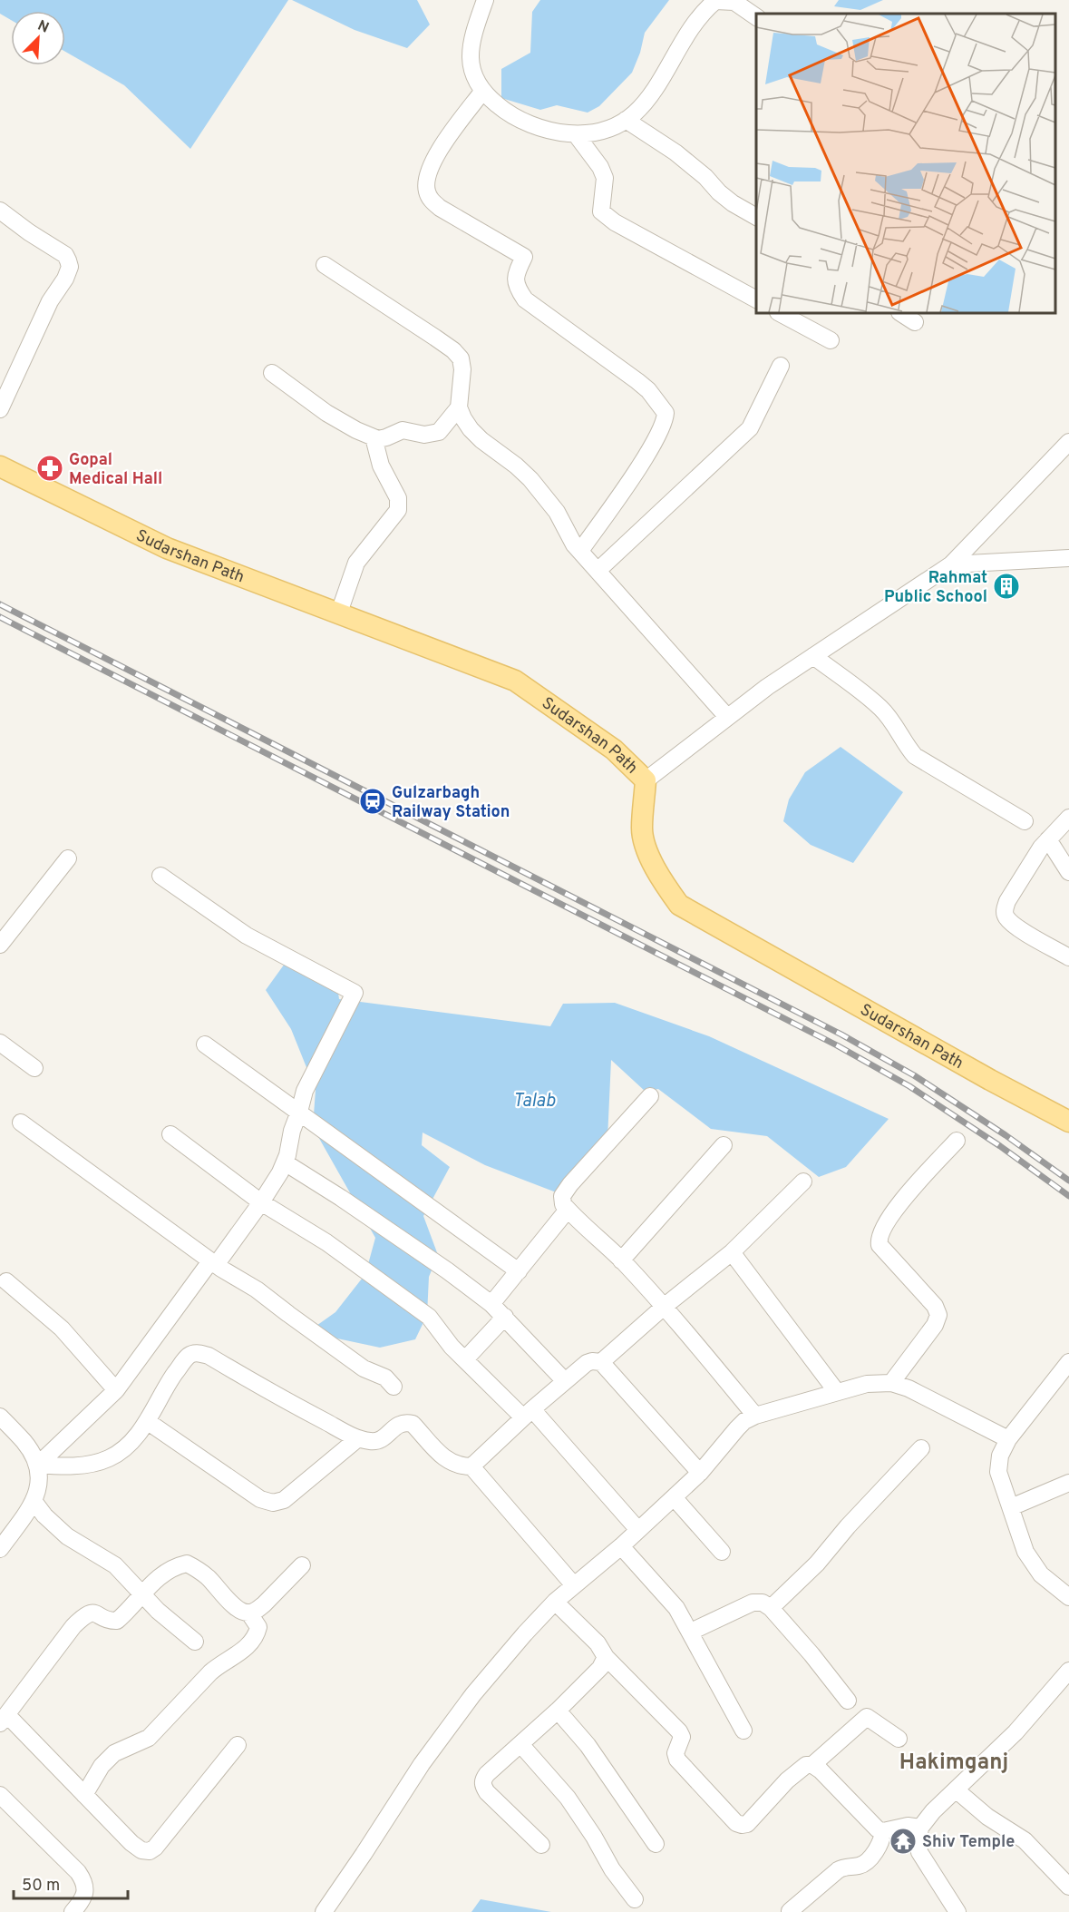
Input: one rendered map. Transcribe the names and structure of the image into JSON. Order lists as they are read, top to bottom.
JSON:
{
  "streets": {
    "main road": ["Sudarshan Path"]
  },
  "districts": ["Hakimganj"],
  "water": ["Talab"],
  "places": {
    "pharmacy": ["Gopal Medical Hall"],
    "building": ["Rahmat Public School"],
    "station": ["Gulzarbagh Railway Station"],
    "temple": ["Shiv Temple"]
  },
  "scale_bar": "50 m",
  "north": "top right"
}
